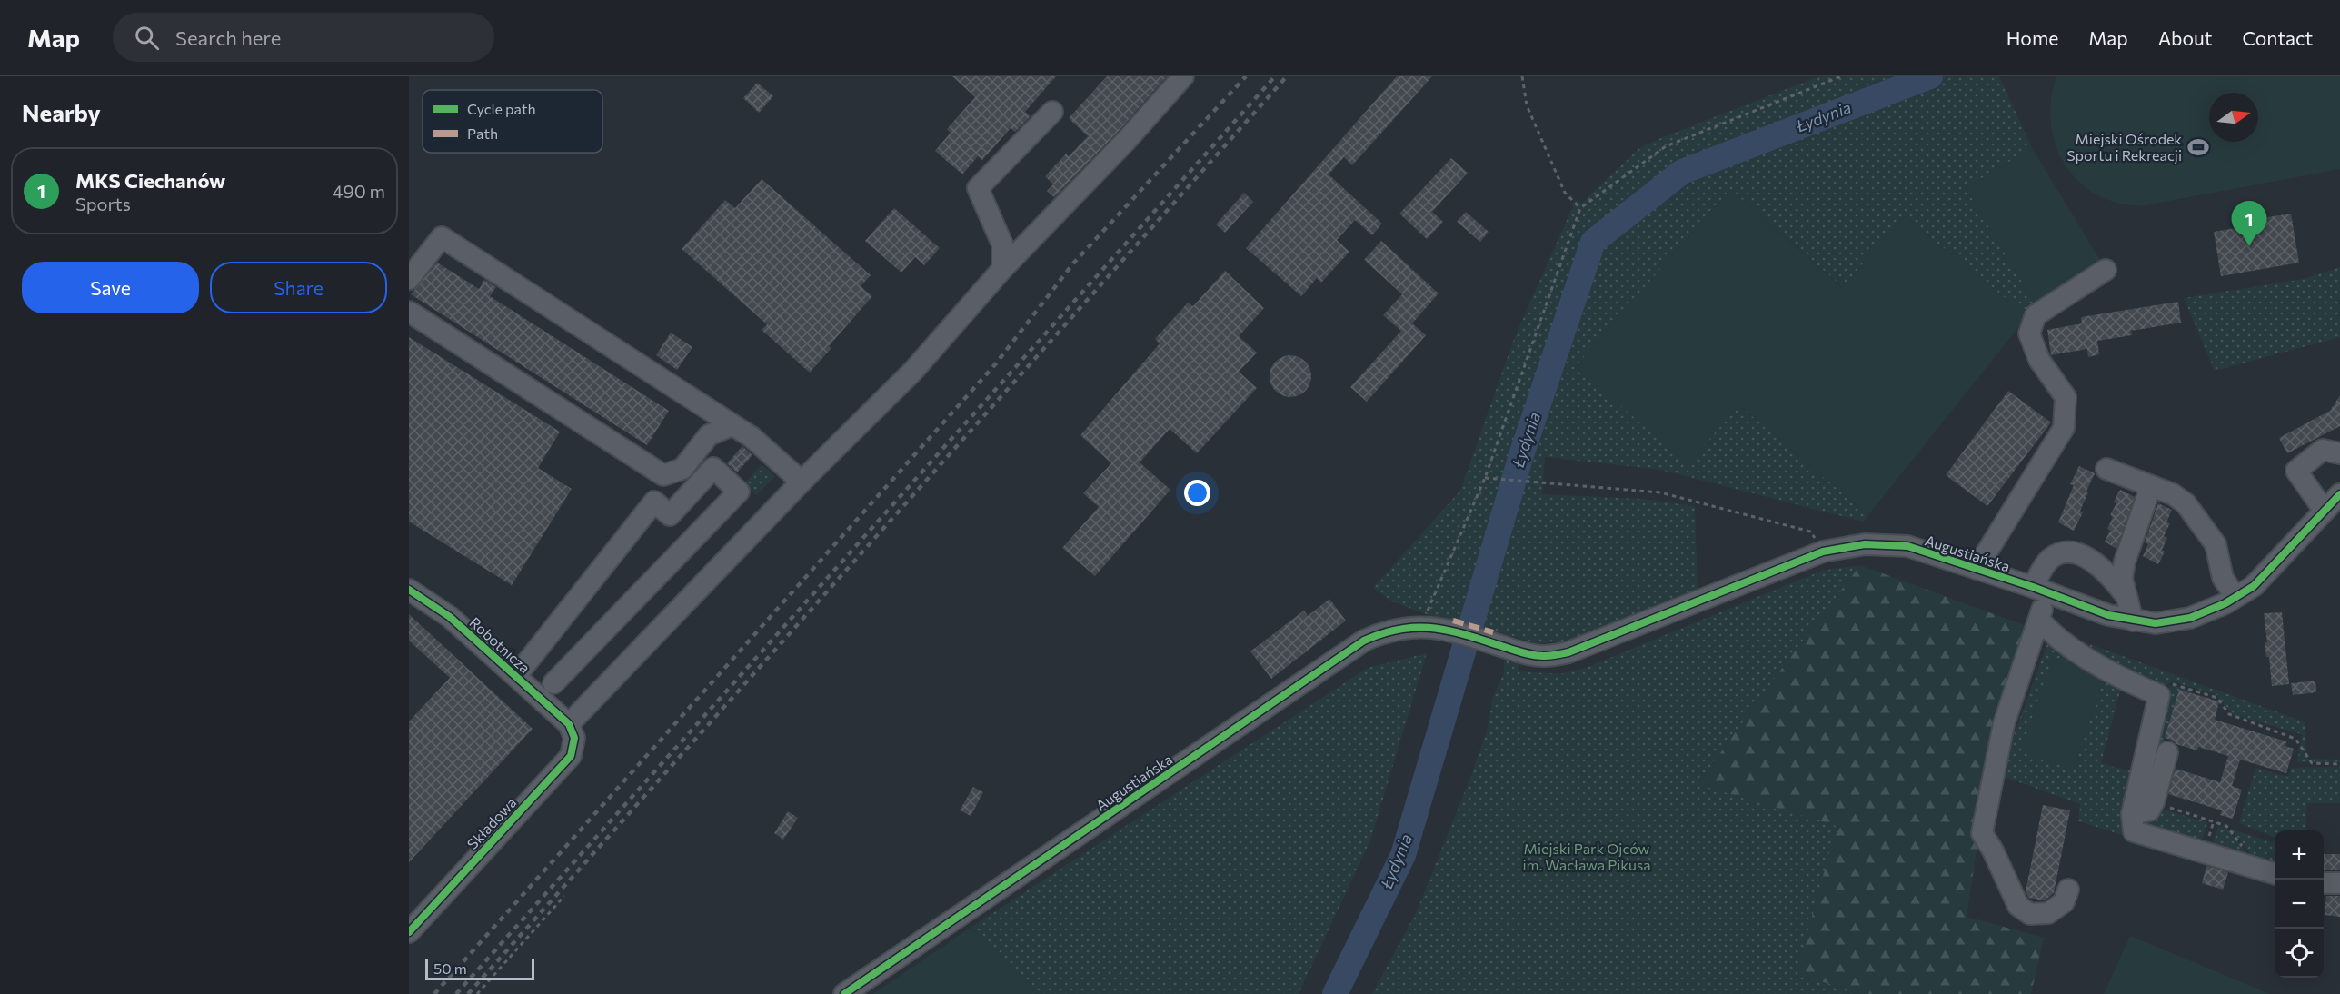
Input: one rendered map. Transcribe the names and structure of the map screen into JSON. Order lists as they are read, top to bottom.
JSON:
{
  "streets": {
    "street": ["Augustiańska", "Robotnicza", "Składowa"]
  },
  "crossings": [
    ["Robotnicza", "Składowa"]
  ],
  "water": ["Łydynia"],
  "parks": ["Miejski Park Ojców im. Wacława Pikusa"],
  "places": {
    "sports": ["Miejski Ośrodek Sportu i Rekreacji"]
  },
  "legend": ["Cycle path", "Path"],
  "scale_bar": "50 m",
  "north": "right",
  "page": {
    "header": "Map",
    "search": "Search here",
    "nav": [
      "Home",
      "Map",
      "About",
      "Contact"
    ],
    "heading": "Nearby",
    "list": [
      {
        "mark": "1",
        "name": "MKS Ciechanów",
        "note": "Sports",
        "value": "490 m"
      }
    ],
    "pins": "1",
    "buttons": ["Save", "Share"],
    "map_buttons": ["+", "−"],
    "scale": "50 m"
  }
}
